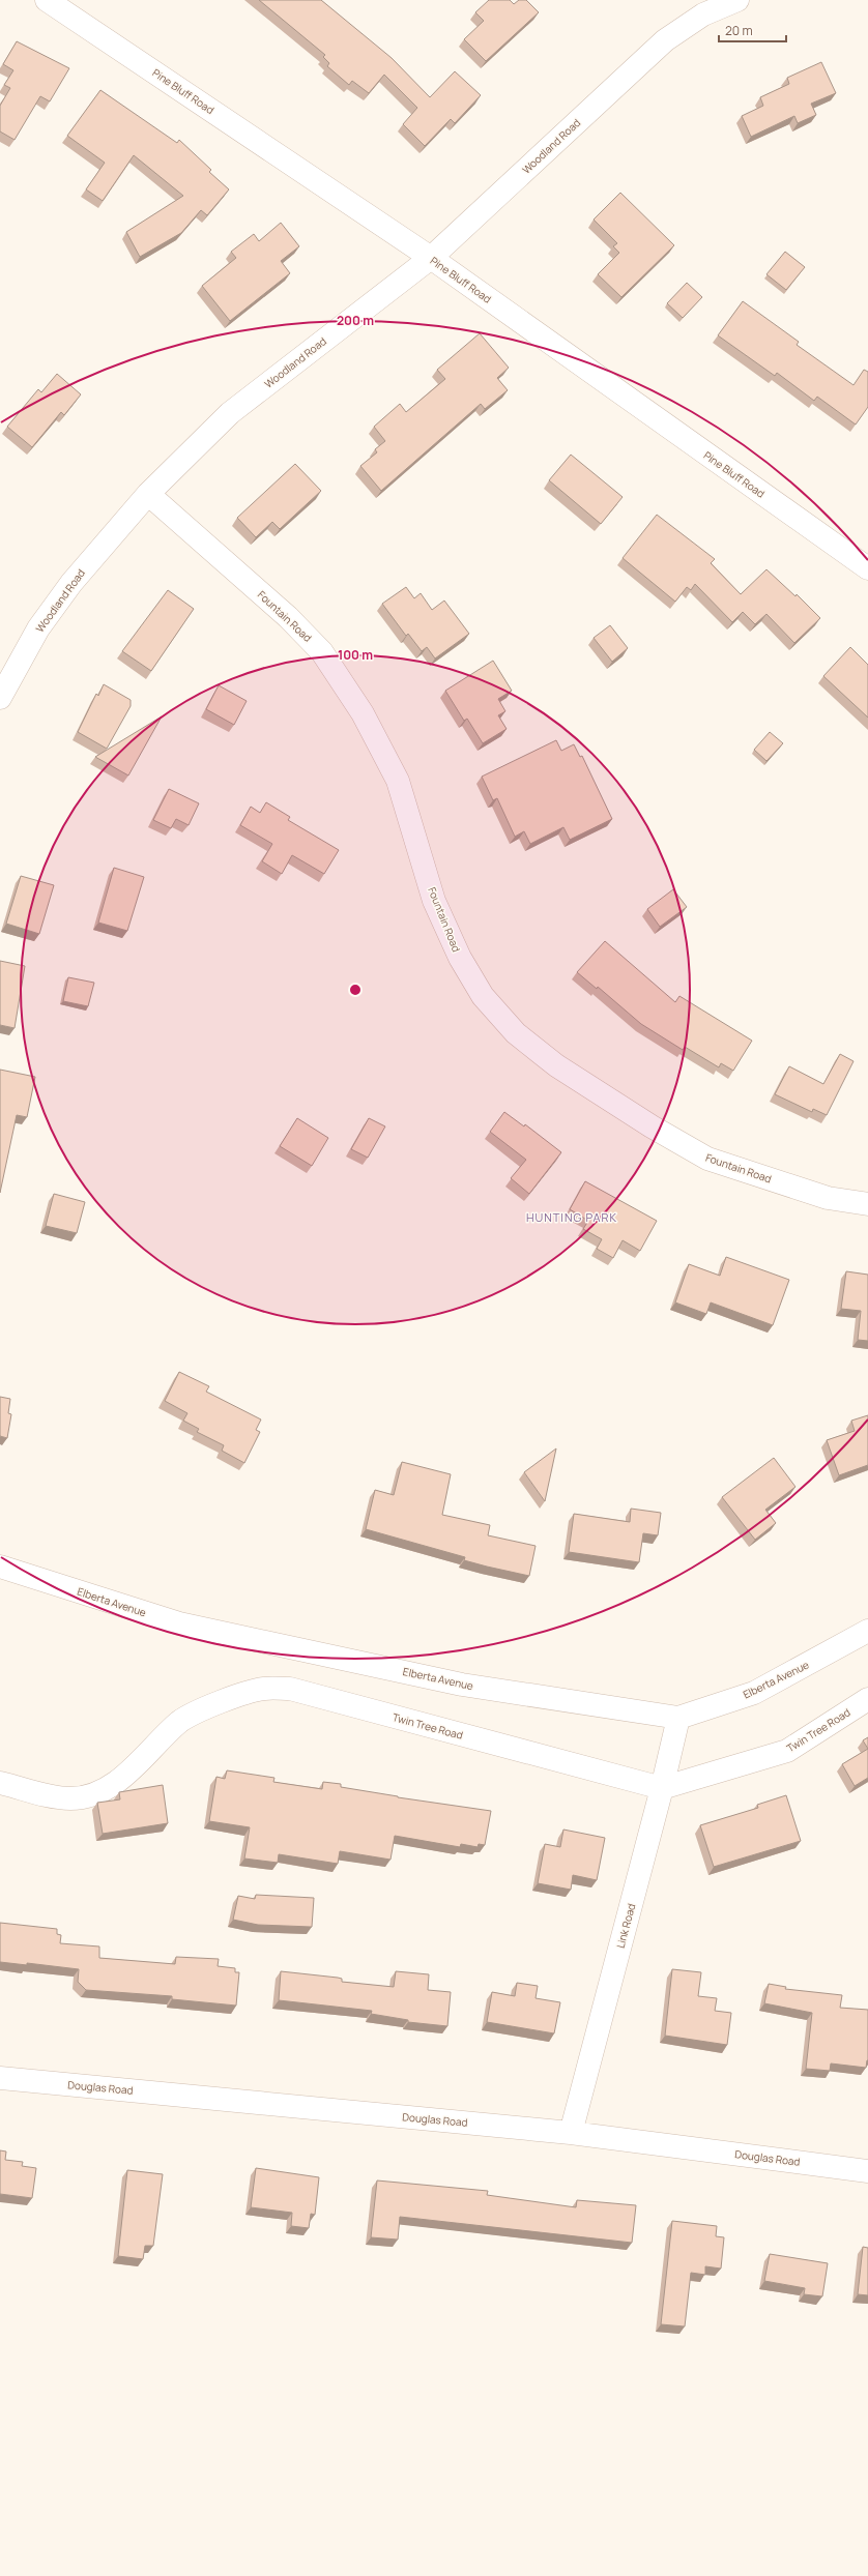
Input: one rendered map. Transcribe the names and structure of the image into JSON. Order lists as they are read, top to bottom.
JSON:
{
  "streets": {
    "street": [
      "Pine Bluff Road",
      "Woodland Road",
      "Fountain Road",
      "Elberta Avenue",
      "Twin Tree Road",
      "Link Road",
      "Douglas Road"
    ]
  },
  "crossings": [
    ["Pine Bluff Road", "Woodland Road"],
    ["Woodland Road", "Fountain Road"],
    ["Elberta Avenue", "Link Road"],
    ["Twin Tree Road", "Link Road"],
    ["Link Road", "Douglas Road"]
  ],
  "districts": ["HUNTING PARK"],
  "scale_bar": "20 m",
  "rings": ["200 m", "100 m"]
}
